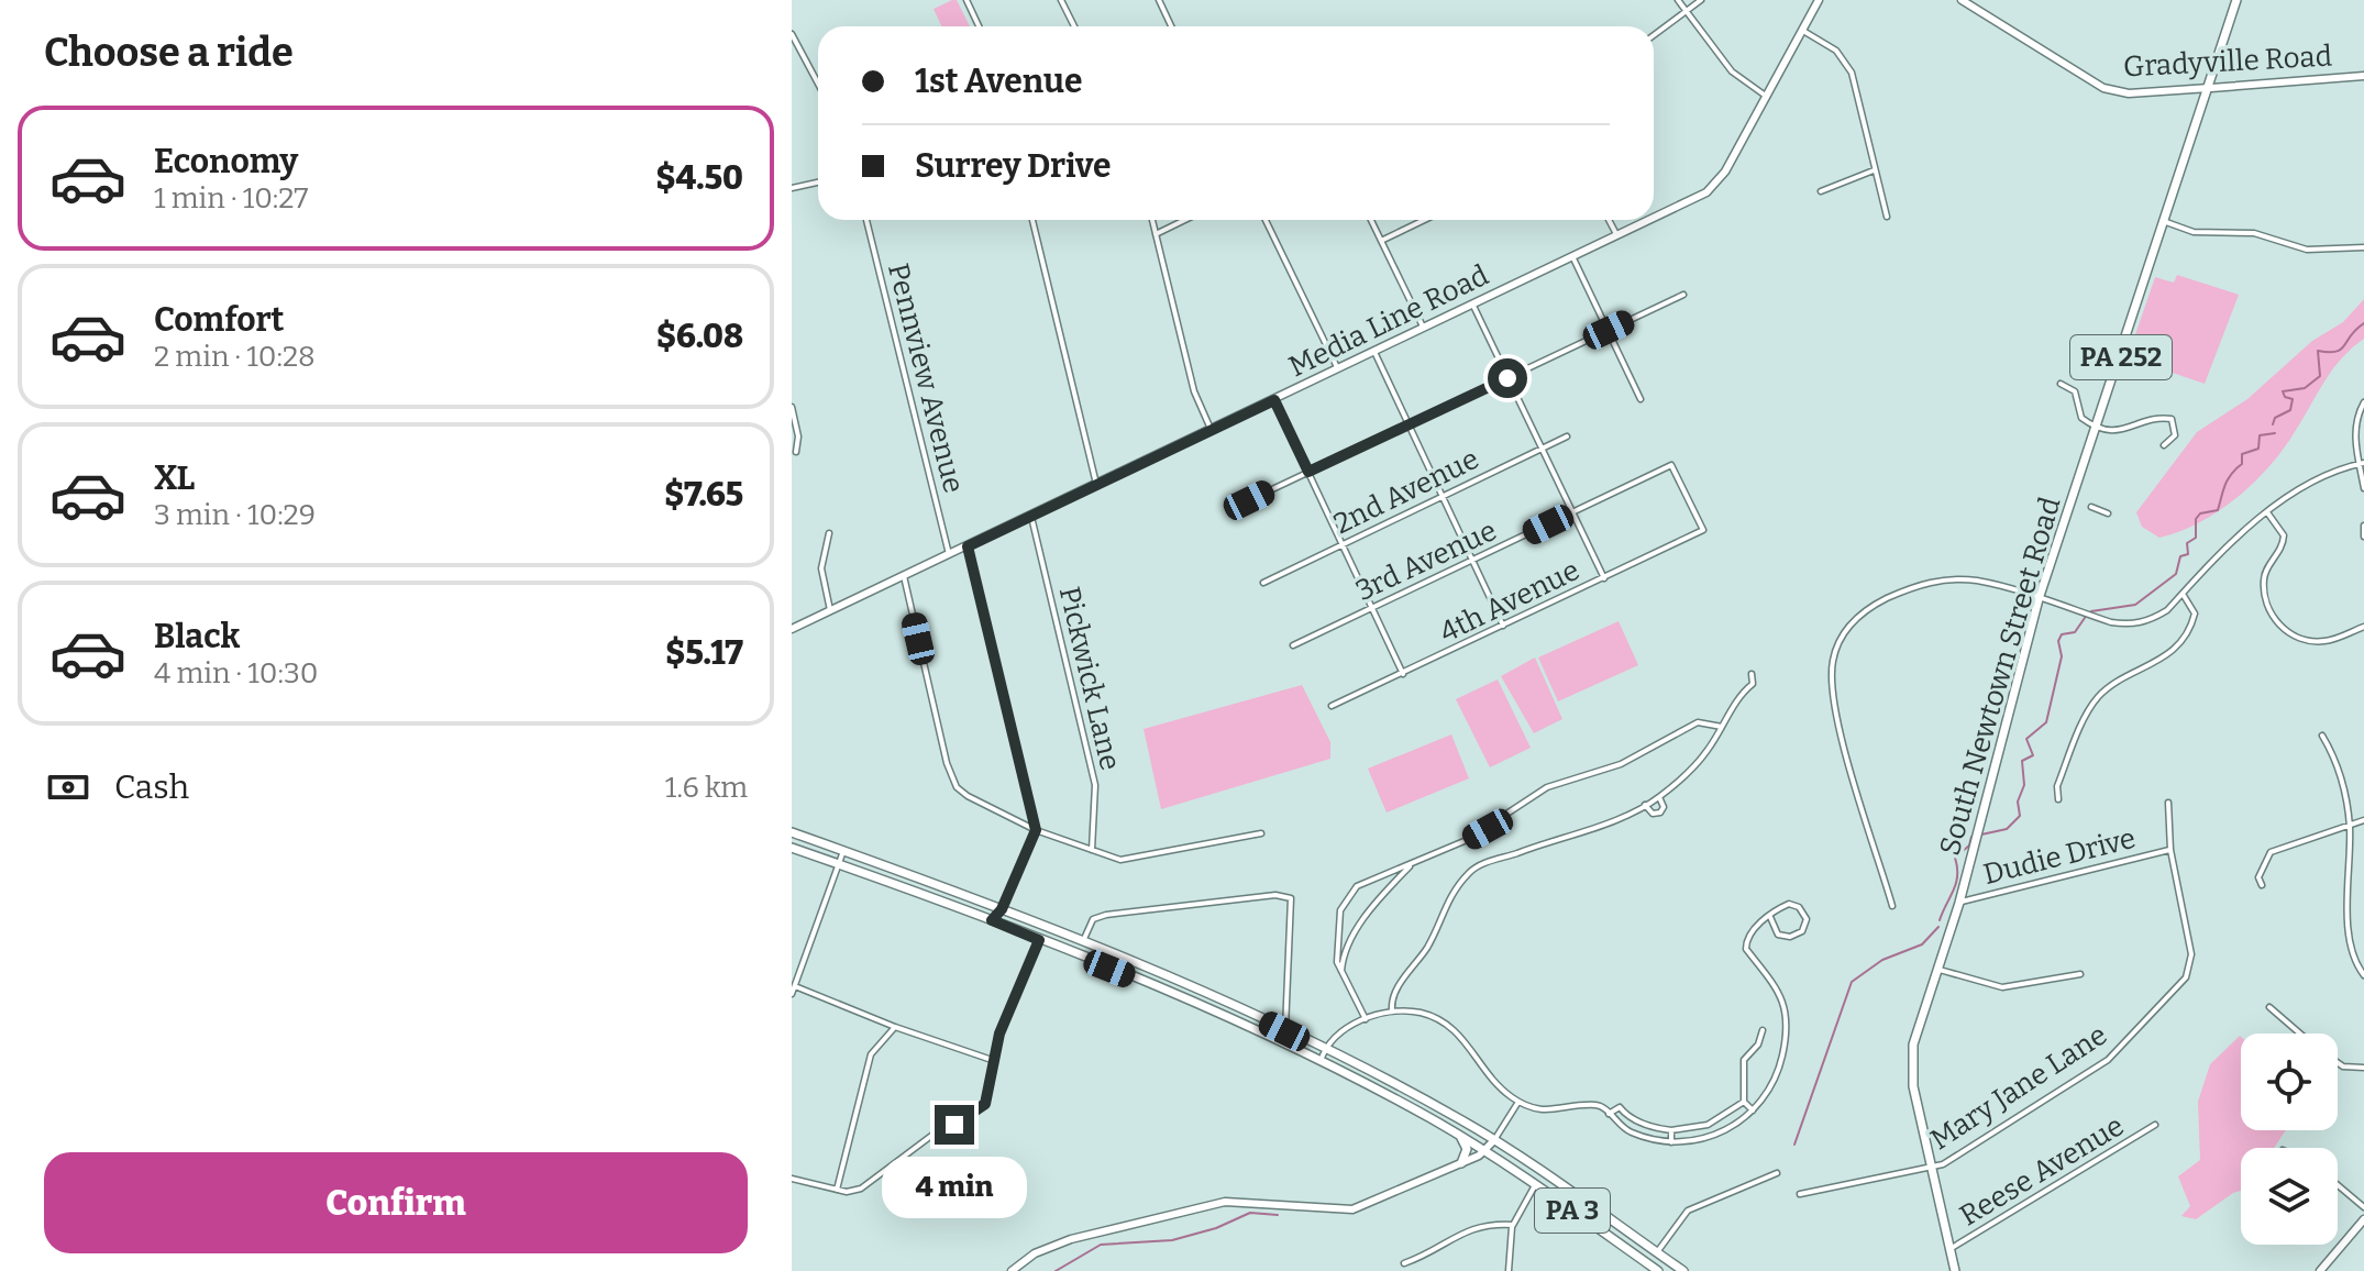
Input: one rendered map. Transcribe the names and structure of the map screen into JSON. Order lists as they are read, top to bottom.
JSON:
{
  "streets": {
    "main road": [
      "Gradyville Road",
      "Media Line Road",
      "PA 252",
      "South Newtown Street Road",
      "PA 3"
    ],
    "street": [
      "Pennview Avenue",
      "2nd Avenue",
      "3rd Avenue",
      "4th Avenue",
      "Pickwick Lane",
      "Dudie Drive",
      "Mary Jane Lane",
      "Reese Avenue"
    ]
  },
  "crossings": [
    ["Gradyville Road", "South Newtown Street Road"],
    ["Media Line Road", "Pennview Avenue"],
    ["Media Line Road", "Pickwick Lane"],
    ["3rd Avenue", "4th Avenue"],
    ["South Newtown Street Road", "Dudie Drive"],
    ["South Newtown Street Road", "Mary Jane Lane"],
    ["South Newtown Street Road", "Reese Avenue"],
    ["Dudie Drive", "Mary Jane Lane"]
  ],
  "page": {
    "heading": "Choose a ride",
    "banner": ["1st Avenue", "Surrey Drive"],
    "list": [
      {
        "name": "Economy",
        "note": "1 min · 10:27",
        "value": "$4.50"
      },
      {
        "name": "Comfort",
        "note": "2 min · 10:28",
        "value": "$6.08"
      },
      {
        "name": "XL",
        "note": "3 min · 10:29",
        "value": "$7.65"
      },
      {
        "name": "Black",
        "note": "4 min · 10:30",
        "value": "$5.17"
      }
    ],
    "pay": ["Cash", "1.6 km"],
    "buttons": "Confirm",
    "bubble": "4 min"
  }
}
